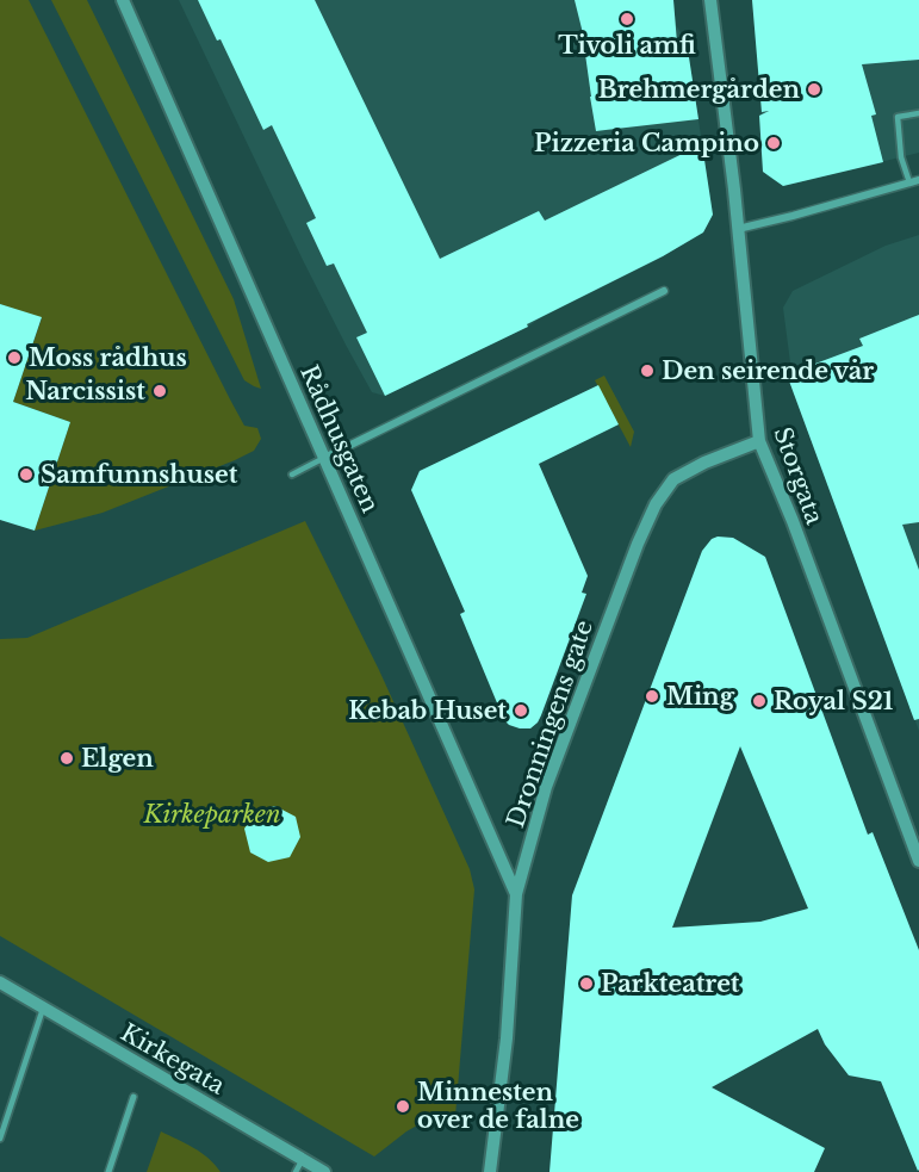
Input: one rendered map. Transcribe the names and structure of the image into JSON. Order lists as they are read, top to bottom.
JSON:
{
  "streets": {
    "street": [
      "Rådhusgaten",
      "Storgata",
      "Dronningens gate",
      "Kirkegata"
    ]
  },
  "crossings": [
    ["Rådhusgaten", "Dronningens gate"],
    ["Storgata", "Dronningens gate"]
  ],
  "parks": ["Kirkeparken"],
  "places": [
    "Tivoli amfi",
    "Brehmergården",
    "Pizzeria Campino",
    "Moss rådhus",
    "Den seirende vår",
    "Narcissist",
    "Samfunnshuset",
    "Ming",
    "Royal S21",
    "Kebab Huset",
    "Elgen",
    "Parkteatret",
    "Minnesten over de falne"
  ]
}
